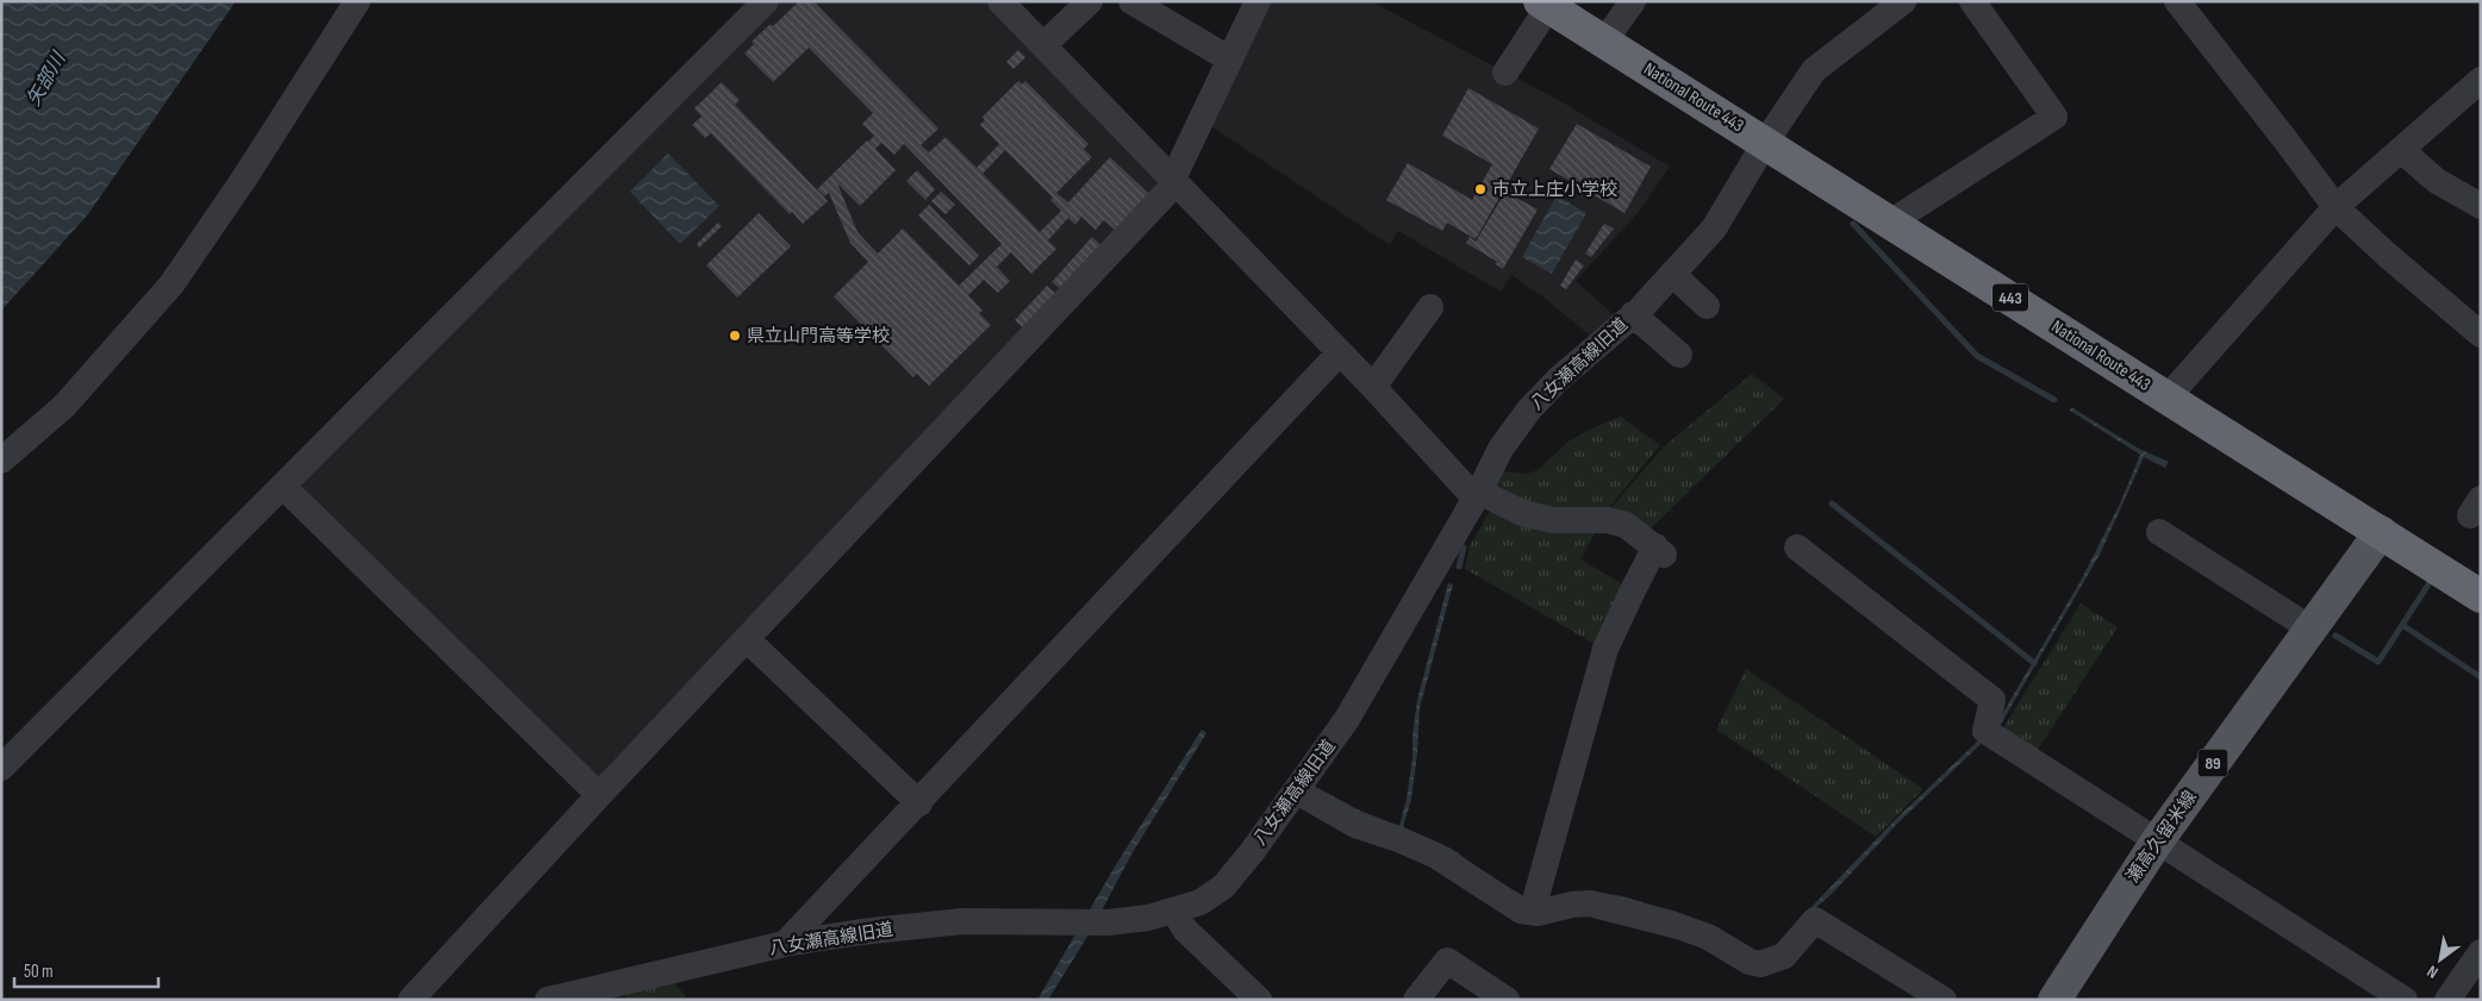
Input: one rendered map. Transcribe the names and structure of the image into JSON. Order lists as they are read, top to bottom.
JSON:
{
  "streets": {
    "highway": ["National Route 443", "443"],
    "main road": ["89", "瀬高久留米線"],
    "street": ["八女瀬高線旧道"]
  },
  "crossings": [
    ["National Route 443", "八女瀬高線旧道"],
    ["National Route 443", "瀬高久留米線"]
  ],
  "water": ["矢部川"],
  "places": ["市立上庄小学校", "県立山門高等学校"],
  "scale_bar": "50 m",
  "north": "bottom left"
}
